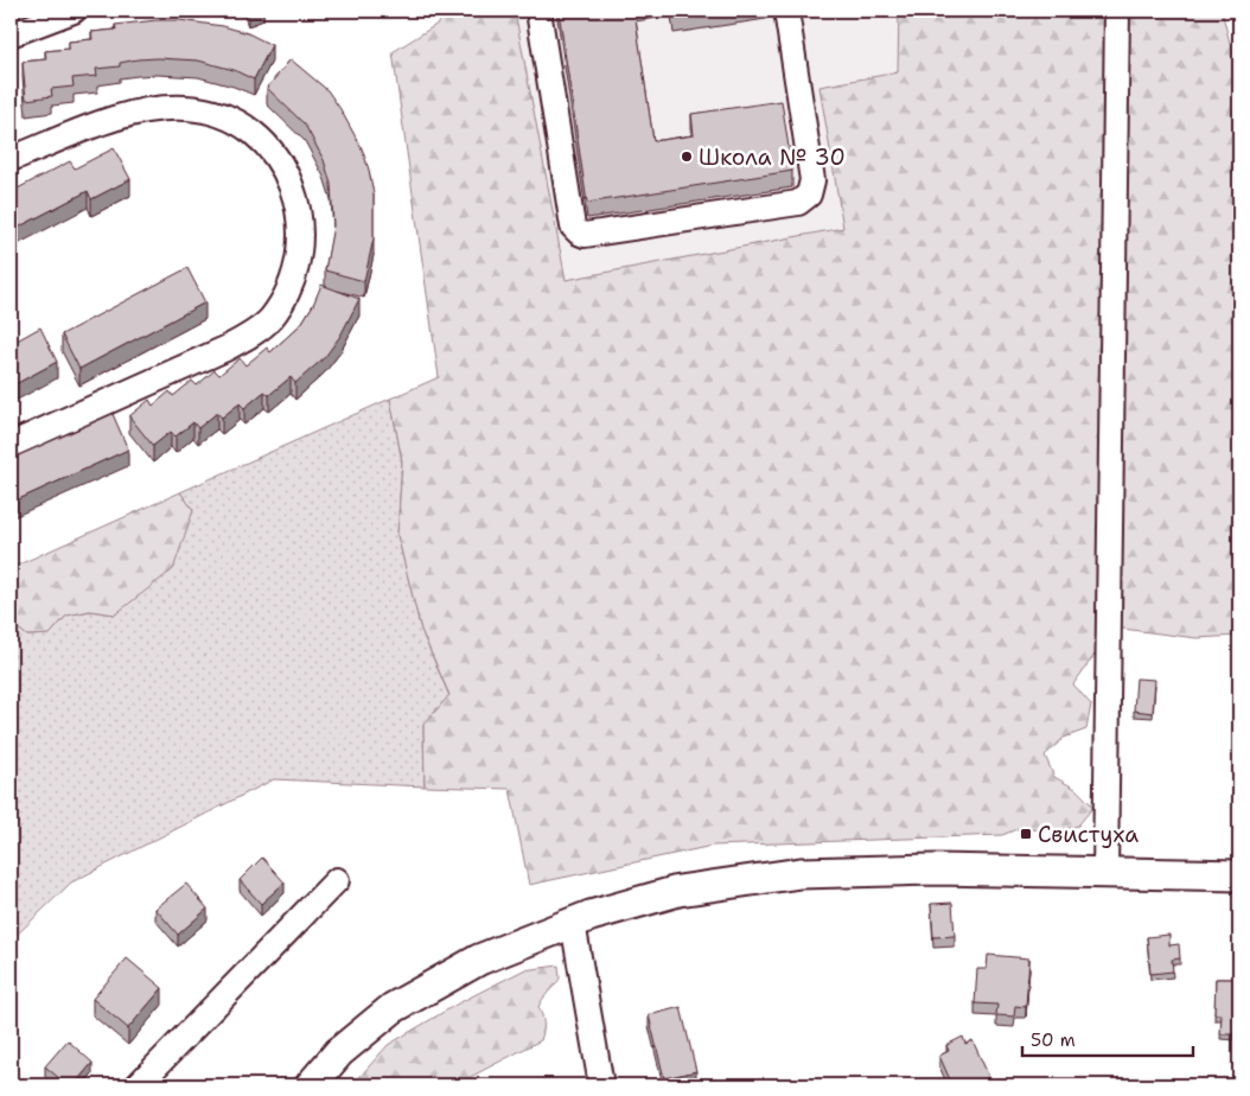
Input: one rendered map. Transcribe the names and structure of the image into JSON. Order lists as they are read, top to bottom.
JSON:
{
  "places": {
    "other": ["Школа № 30"],
    "transit": ["Свистуха"]
  },
  "scale_bar": "50 m"
}
